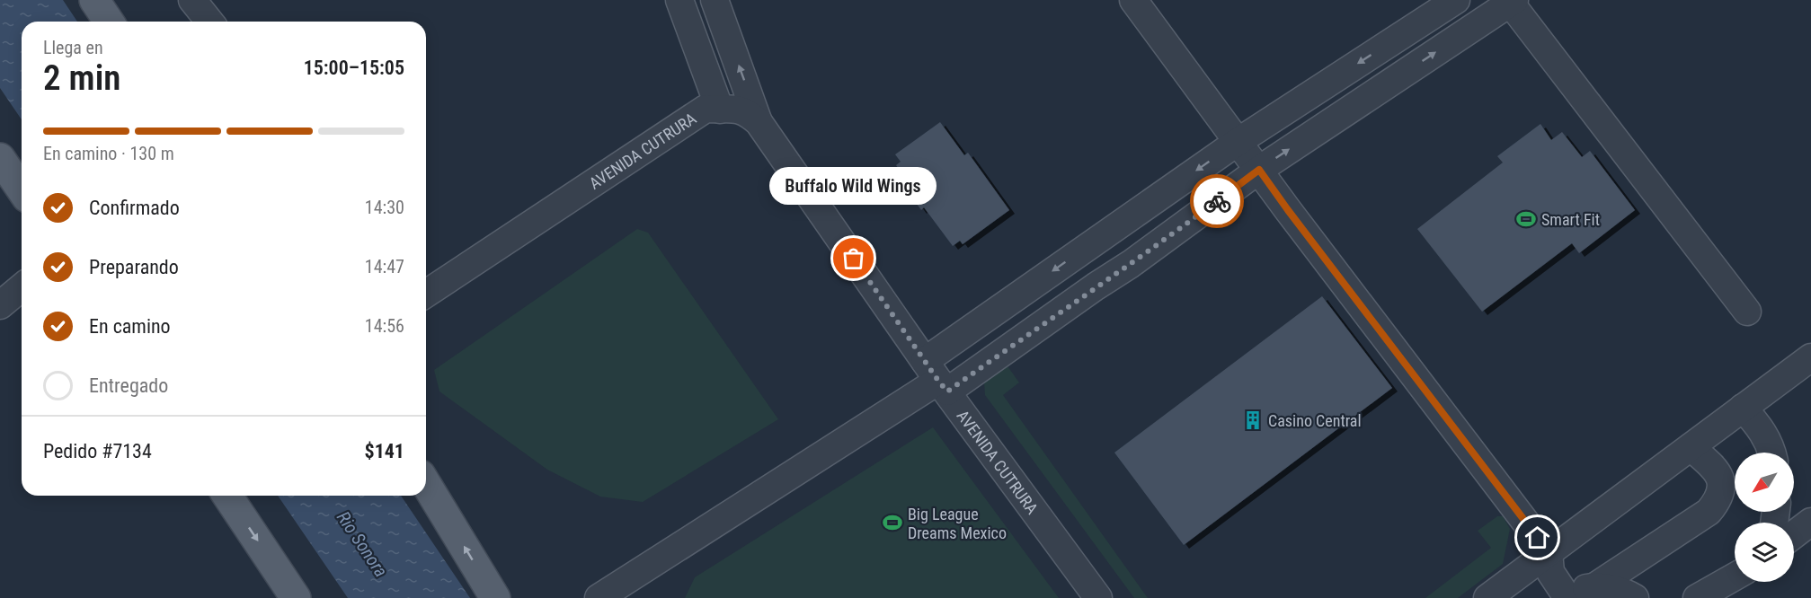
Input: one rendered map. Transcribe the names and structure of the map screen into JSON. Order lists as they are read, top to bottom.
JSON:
{
  "streets": {
    "street": ["AVENIDA CUTRURA"]
  },
  "water": ["Rio Sonora"],
  "places": {
    "sports": ["Smart Fit", "Big League Dreams Mexico"],
    "other": ["Buffalo Wild Wings"],
    "building": ["Casino Central"]
  },
  "north": "bottom left",
  "page": {
    "heading": ["2 min", "Llega en", "15:00–15:05"],
    "panel": ["Pedido #7134", "$141"],
    "bar": "En camino · 130 m",
    "bubble": "Buffalo Wild Wings",
    "list": [
      ["Confirmado", "14:30"],
      ["Preparando", "14:47"],
      ["En camino", "14:56"],
      "Entregado"
    ]
  }
}
